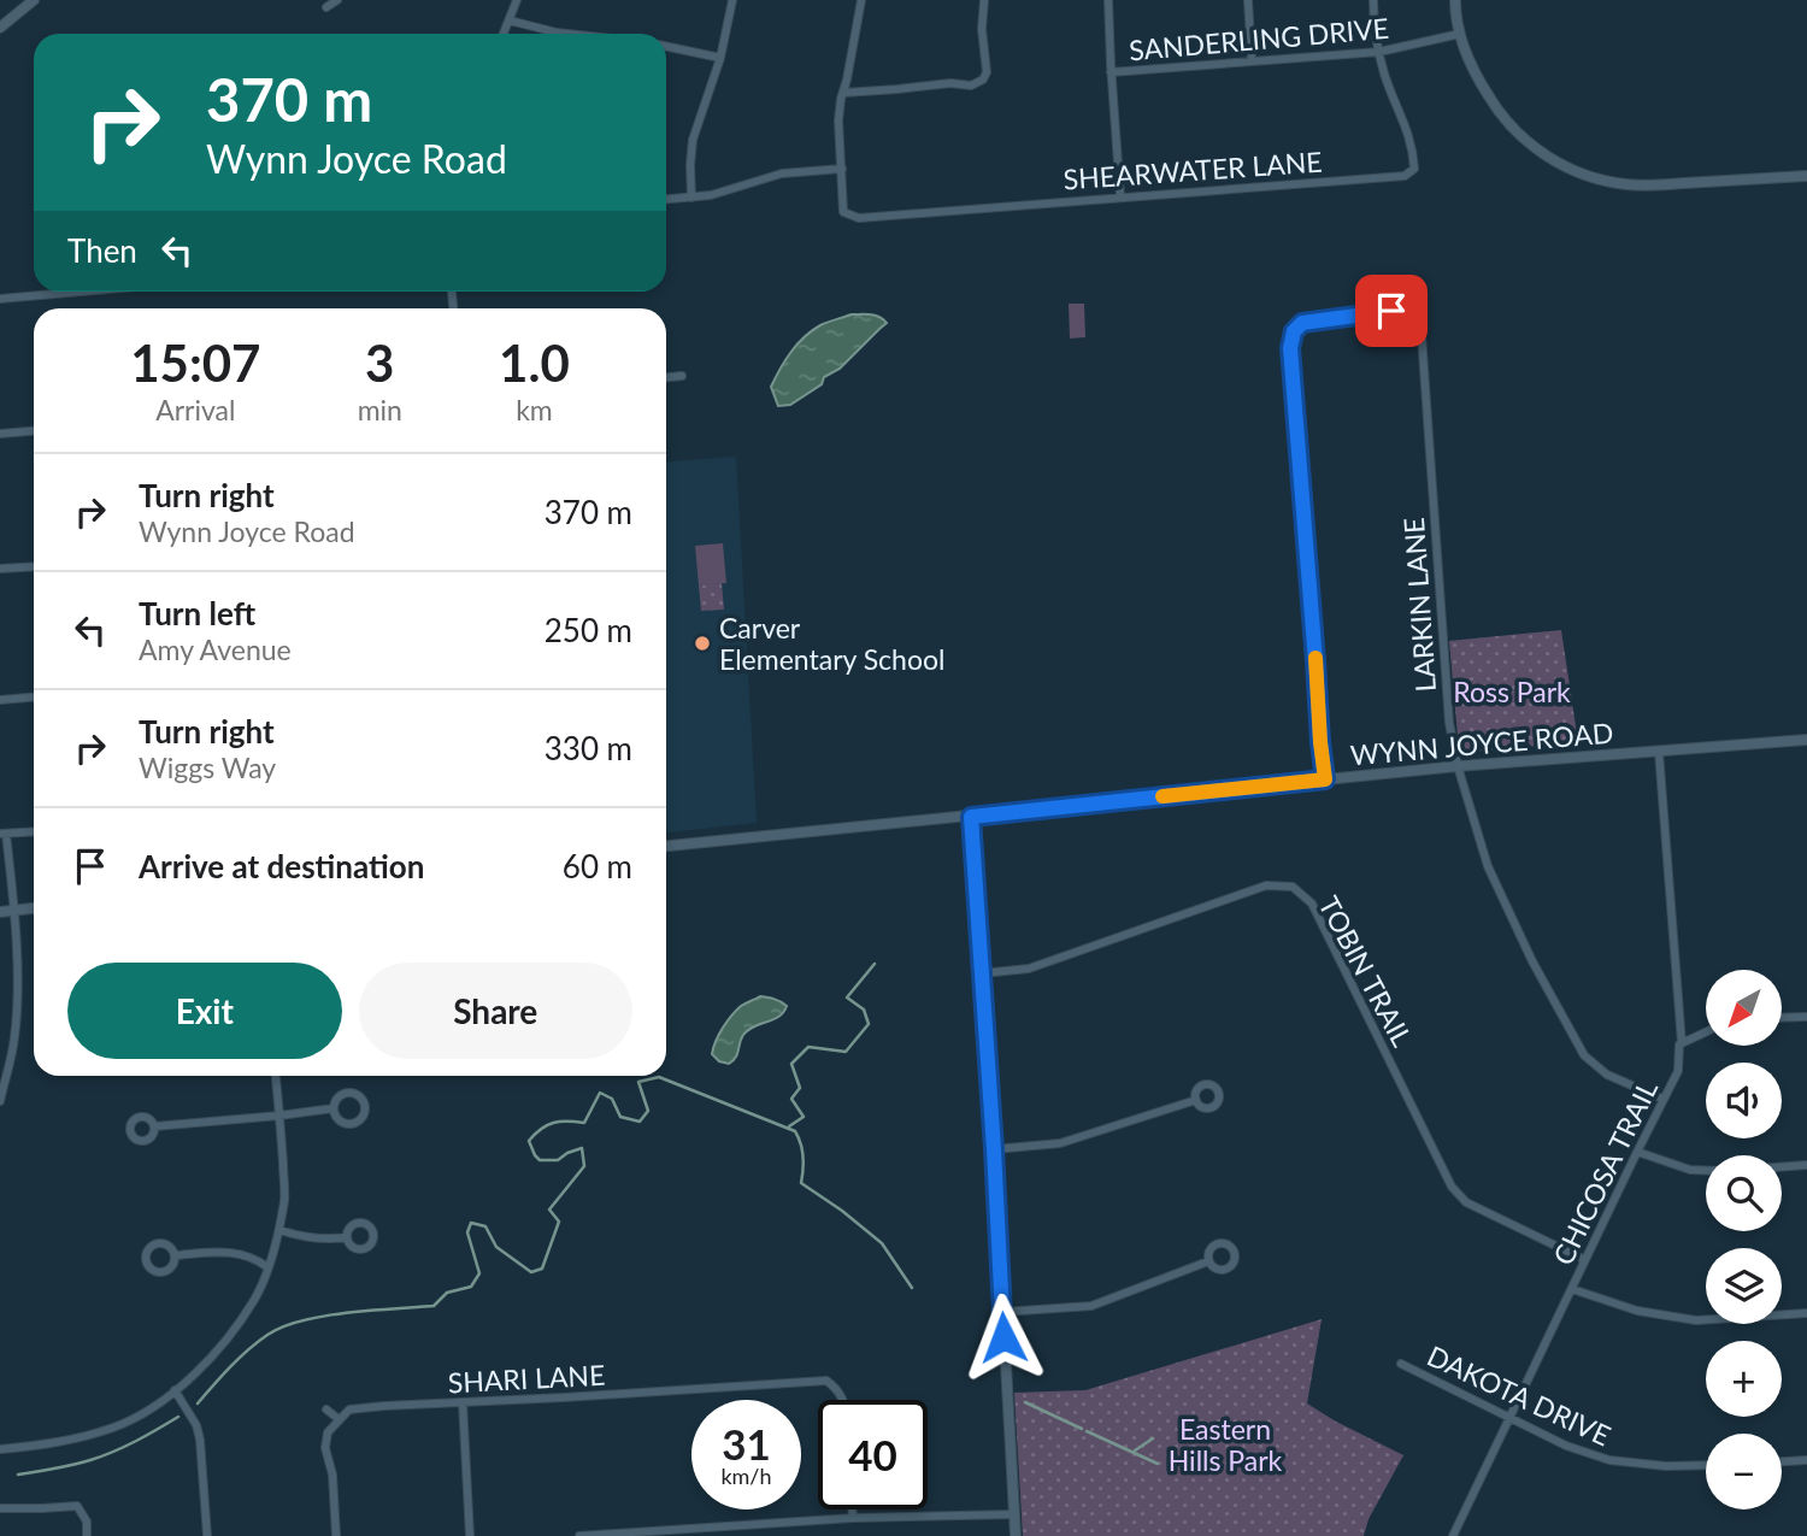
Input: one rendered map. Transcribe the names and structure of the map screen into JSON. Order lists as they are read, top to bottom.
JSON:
{
  "streets": {
    "street": [
      "SANDERLING DRIVE",
      "SHEARWATER LANE",
      "LARKIN LANE",
      "WYNN JOYCE ROAD",
      "TOBIN TRAIL",
      "CHICOSA TRAIL",
      "SHARI LANE",
      "DAKOTA DRIVE"
    ]
  },
  "crossings": [
    ["SANDERLING DRIVE", "SHEARWATER LANE"],
    ["LARKIN LANE", "WYNN JOYCE ROAD"],
    ["LARKIN LANE", "CHICOSA TRAIL"],
    ["WYNN JOYCE ROAD", "CHICOSA TRAIL"],
    ["TOBIN TRAIL", "CHICOSA TRAIL"],
    ["CHICOSA TRAIL", "DAKOTA DRIVE"]
  ],
  "parks": ["Ross Park", "Eastern Hills Park"],
  "places": ["Carver Elementary School"],
  "north": "bottom left",
  "page": {
    "turn": ["370 m", "Wynn Joyce Road"],
    "then": "Then",
    "eta": [
      "15:07",
      "Arrival",
      "3",
      "min",
      "1.0",
      "km"
    ],
    "list": [
      {
        "name": "Turn right",
        "note": "Wynn Joyce Road",
        "value": "370 m"
      },
      {
        "name": "Turn left",
        "note": "Amy Avenue",
        "value": "250 m"
      },
      {
        "name": "Turn right",
        "note": "Wiggs Way",
        "value": "330 m"
      },
      {
        "name": "Arrive at destination",
        "value": "60 m"
      }
    ],
    "buttons": ["Exit", "Share"],
    "map_buttons": ["+", "−"],
    "speed": "31 km/h",
    "limit": "40"
  }
}
